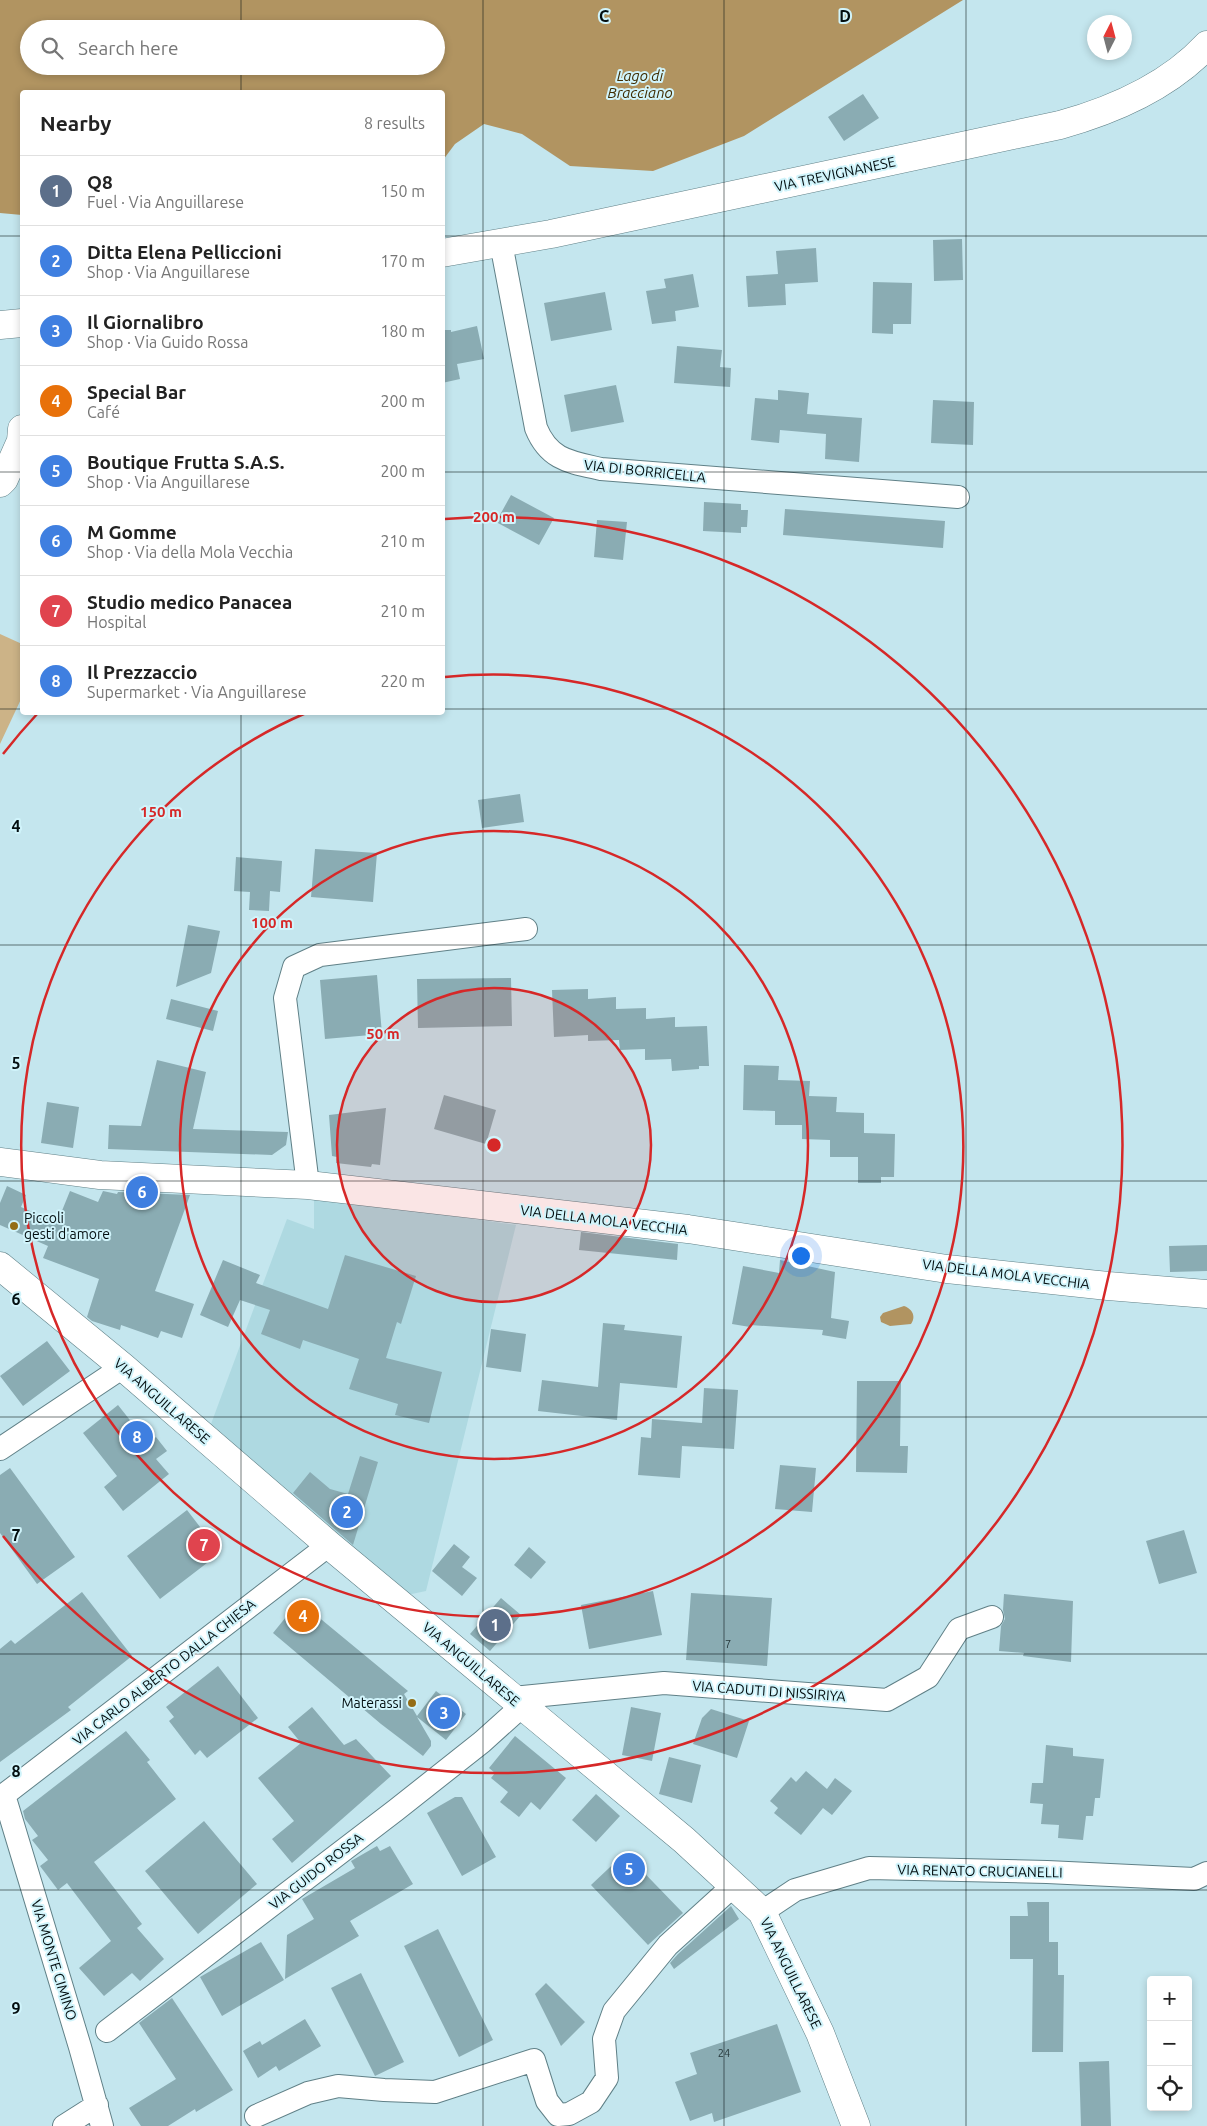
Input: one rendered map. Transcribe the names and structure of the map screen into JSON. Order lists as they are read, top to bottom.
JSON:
{
  "streets": {
    "main road": ["VIA TREVIGNANESE", "VIA DELLA MOLA VECCHIA", "VIA ANGUILLARESE"],
    "street": [
      "VIA DI BORRICELLA",
      "VIA CARLO ALBERTO DALLA CHIESA",
      "VIA CADUTI DI NISSIRIYA",
      "VIA GUIDO ROSSA",
      "VIA RENATO CRUCIANELLI",
      "VIA MONTE CIMINO"
    ]
  },
  "crossings": [
    ["VIA TREVIGNANESE", "VIA DI BORRICELLA"],
    ["VIA ANGUILLARESE", "VIA CARLO ALBERTO DALLA CHIESA"],
    ["VIA ANGUILLARESE", "VIA CADUTI DI NISSIRIYA"],
    ["VIA ANGUILLARESE", "VIA GUIDO ROSSA"],
    ["VIA ANGUILLARESE", "VIA RENATO CRUCIANELLI"],
    ["VIA CARLO ALBERTO DALLA CHIESA", "VIA MONTE CIMINO"],
    ["VIA CADUTI DI NISSIRIYA", "VIA GUIDO ROSSA"]
  ],
  "water": ["Lago di Bracciano"],
  "places": ["Piccoli gesti d'amore", "Materassi"],
  "house_numbers": ["7", "24"],
  "north": "top",
  "page": {
    "search": "Search here",
    "heading": ["Nearby", "8 results"],
    "list": [
      {
        "mark": "1",
        "name": "Q8",
        "note": "Fuel · Via Anguillarese",
        "value": "150 m"
      },
      {
        "mark": "2",
        "name": "Ditta Elena Pelliccioni",
        "note": "Shop · Via Anguillarese",
        "value": "170 m"
      },
      {
        "mark": "3",
        "name": "Il Giornalibro",
        "note": "Shop · Via Guido Rossa",
        "value": "180 m"
      },
      {
        "mark": "4",
        "name": "Special Bar",
        "note": "Café",
        "value": "200 m"
      },
      {
        "mark": "5",
        "name": "Boutique Frutta S.A.S.",
        "note": "Shop · Via Anguillarese",
        "value": "200 m"
      },
      {
        "mark": "6",
        "name": "M Gomme",
        "note": "Shop · Via della Mola Vecchia",
        "value": "210 m"
      },
      {
        "mark": "7",
        "name": "Studio medico Panacea",
        "note": "Hospital",
        "value": "210 m"
      },
      {
        "mark": "8",
        "name": "Il Prezzaccio",
        "note": "Supermarket · Via Anguillarese",
        "value": "220 m"
      }
    ],
    "pins": [
      "6",
      "8",
      "2",
      "7",
      "4",
      "1",
      "3",
      "5"
    ],
    "map_buttons": ["+", "−"]
  },
  "grid": {
    "columns": ["C", "D"],
    "rows": [
      "4",
      "5",
      "6",
      "7",
      "8",
      "9"
    ]
  },
  "rings": [
    "200 m",
    "150 m",
    "100 m",
    "50 m"
  ]
}
